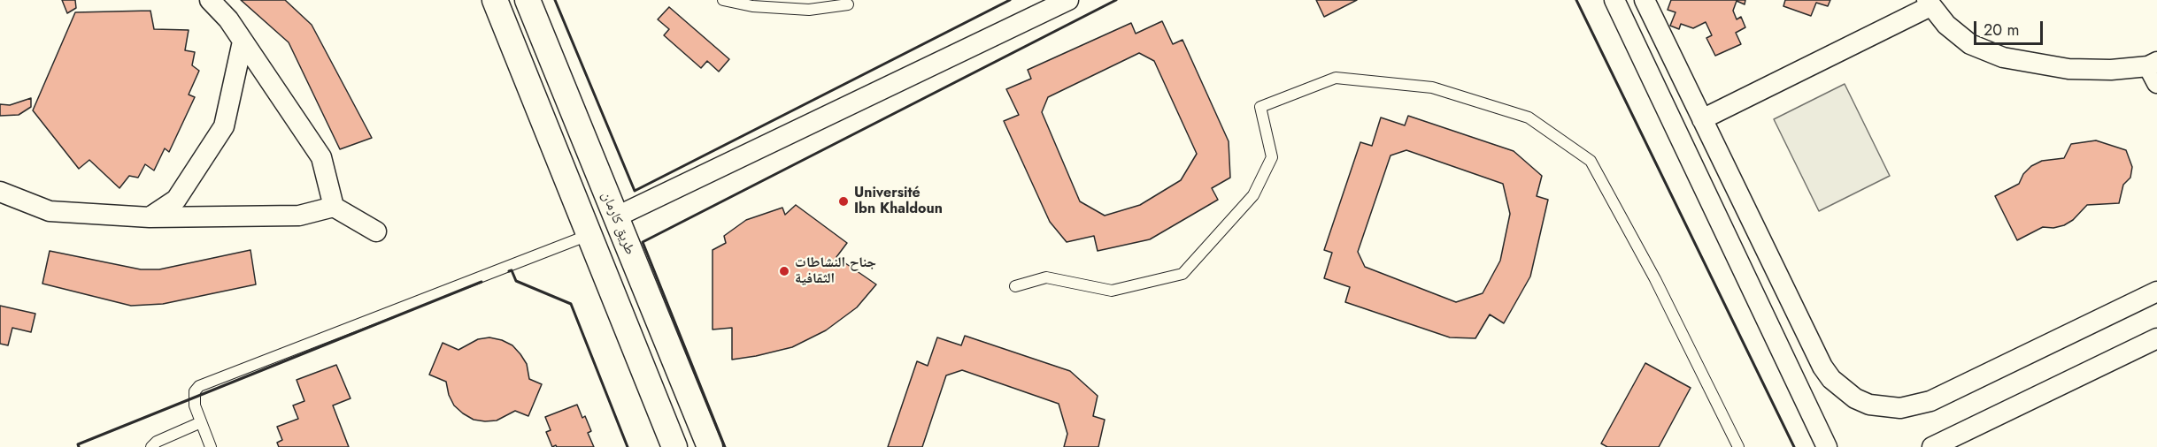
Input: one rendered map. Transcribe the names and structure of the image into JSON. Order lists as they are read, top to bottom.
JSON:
{
  "streets": {
    "street": ["طريق كارمان"]
  },
  "places": ["Université Ibn Khaldoun", "جناح النشاطات الثقافية"],
  "scale_bar": "20 m"
}
